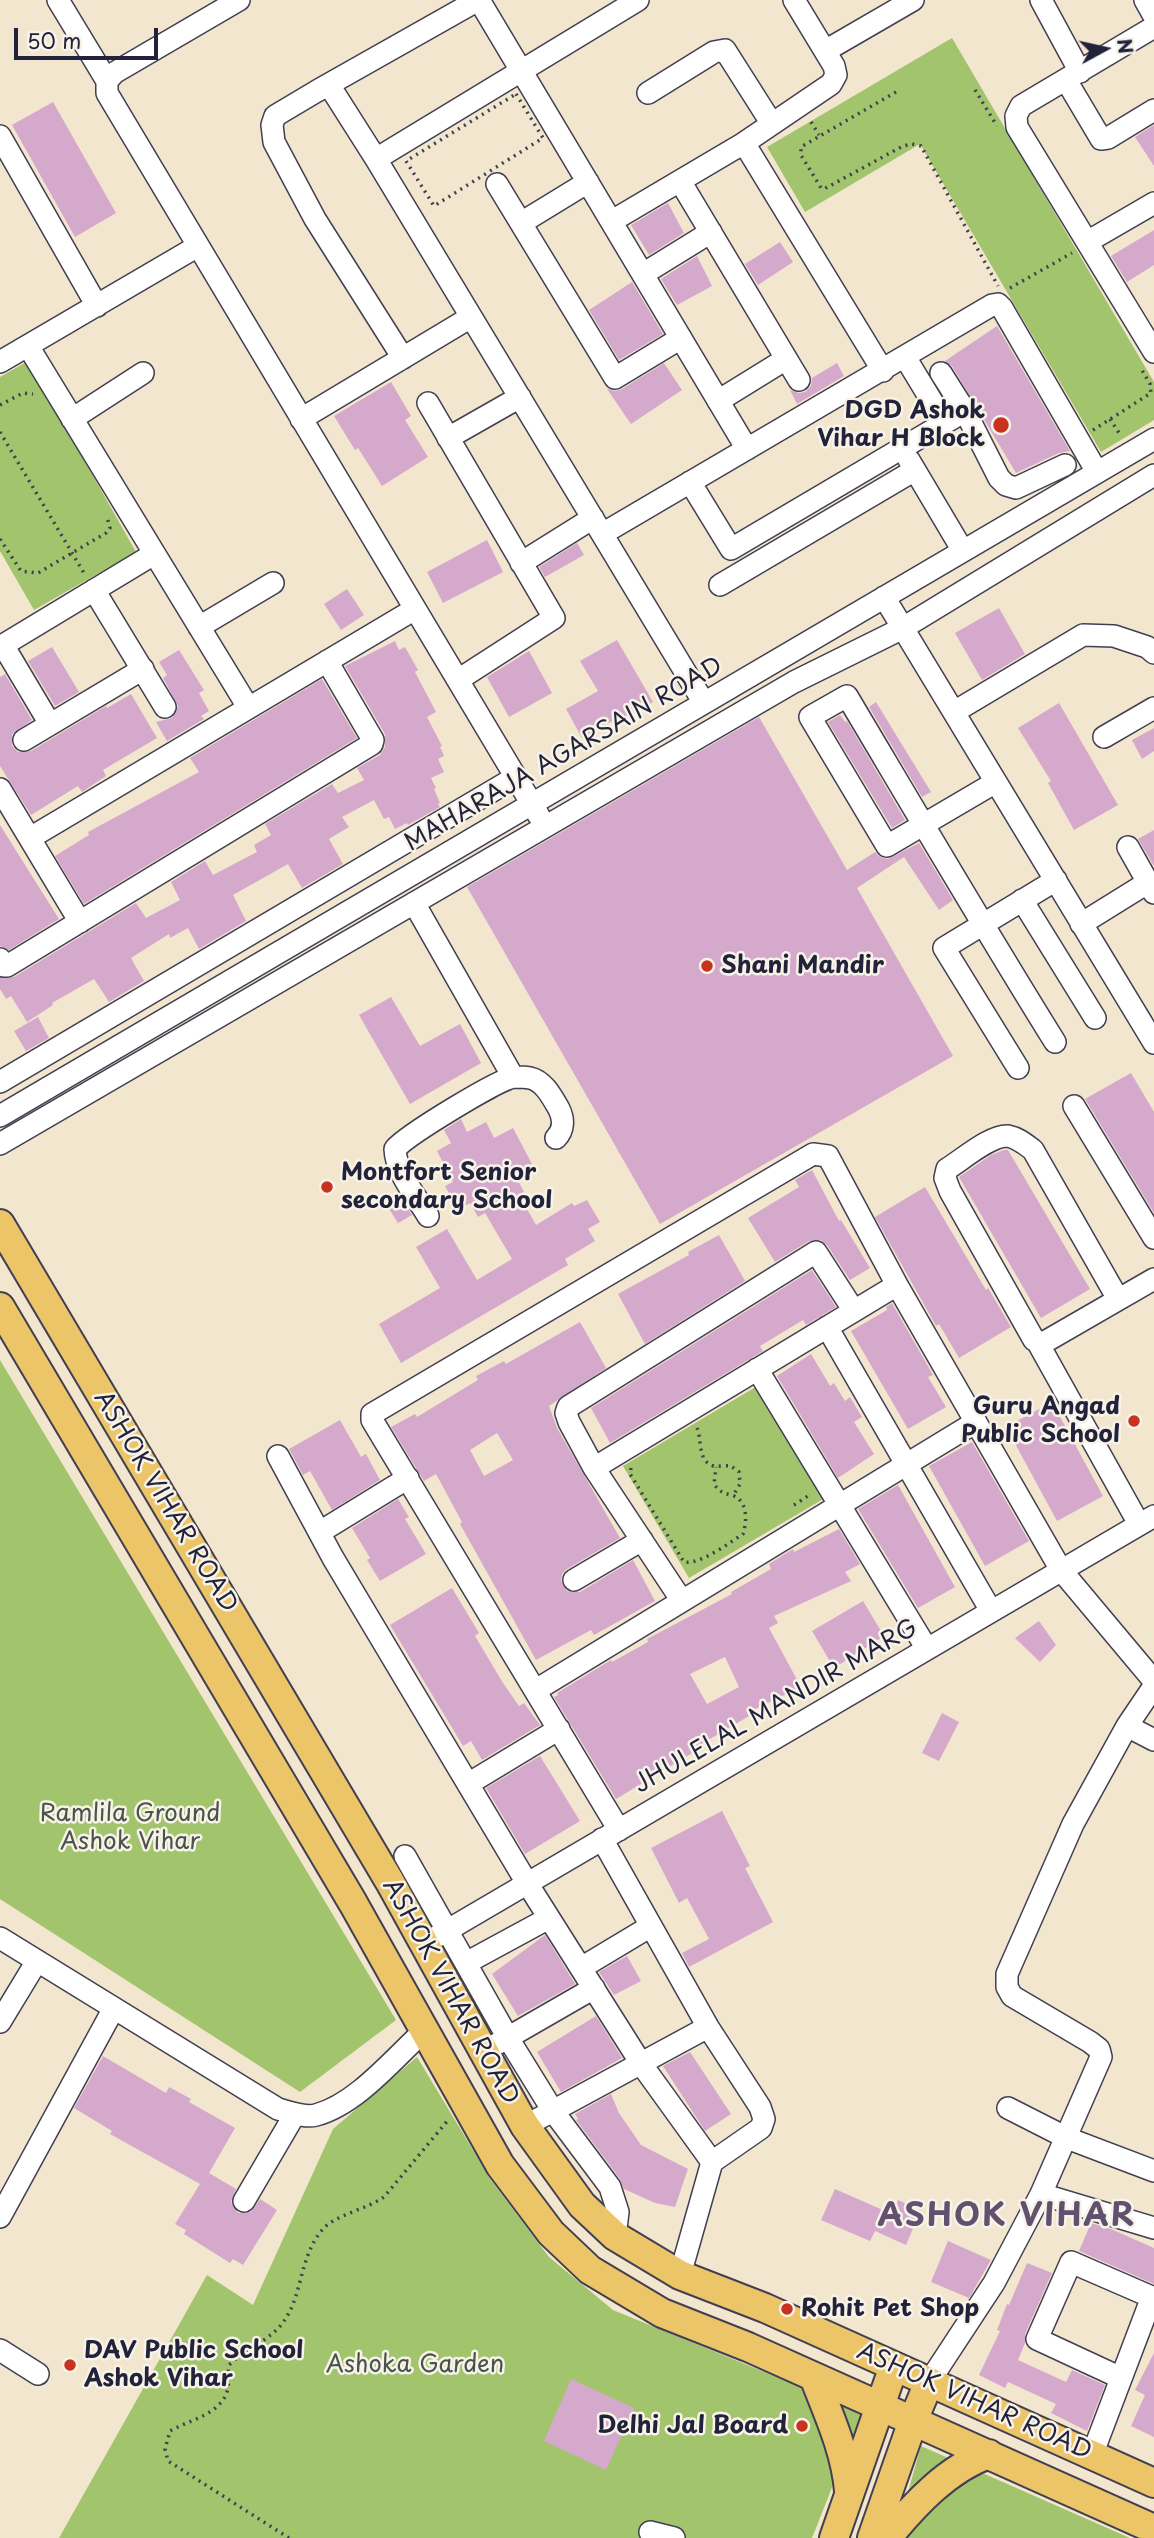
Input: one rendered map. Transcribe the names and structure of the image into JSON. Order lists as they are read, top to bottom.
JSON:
{
  "streets": {
    "main road": ["ASHOK VIHAR ROAD"],
    "street": ["MAHARAJA AGARSAIN ROAD", "JHULELAL MANDIR MARG"]
  },
  "crossings": [
    ["ASHOK VIHAR ROAD", "JHULELAL MANDIR MARG"]
  ],
  "districts": ["ASHOK VIHAR"],
  "parks": ["Ramlila Ground Ashok Vihar", "Ashoka Garden"],
  "places": [
    "DGD Ashok Vihar H Block",
    "Shani Mandir",
    "Montfort Senior secondary School",
    "Guru Angad Public School",
    "Rohit Pet Shop",
    "DAV Public School Ashok Vihar",
    "Delhi Jal Board"
  ],
  "scale_bar": "50 m",
  "north": "right"
}
